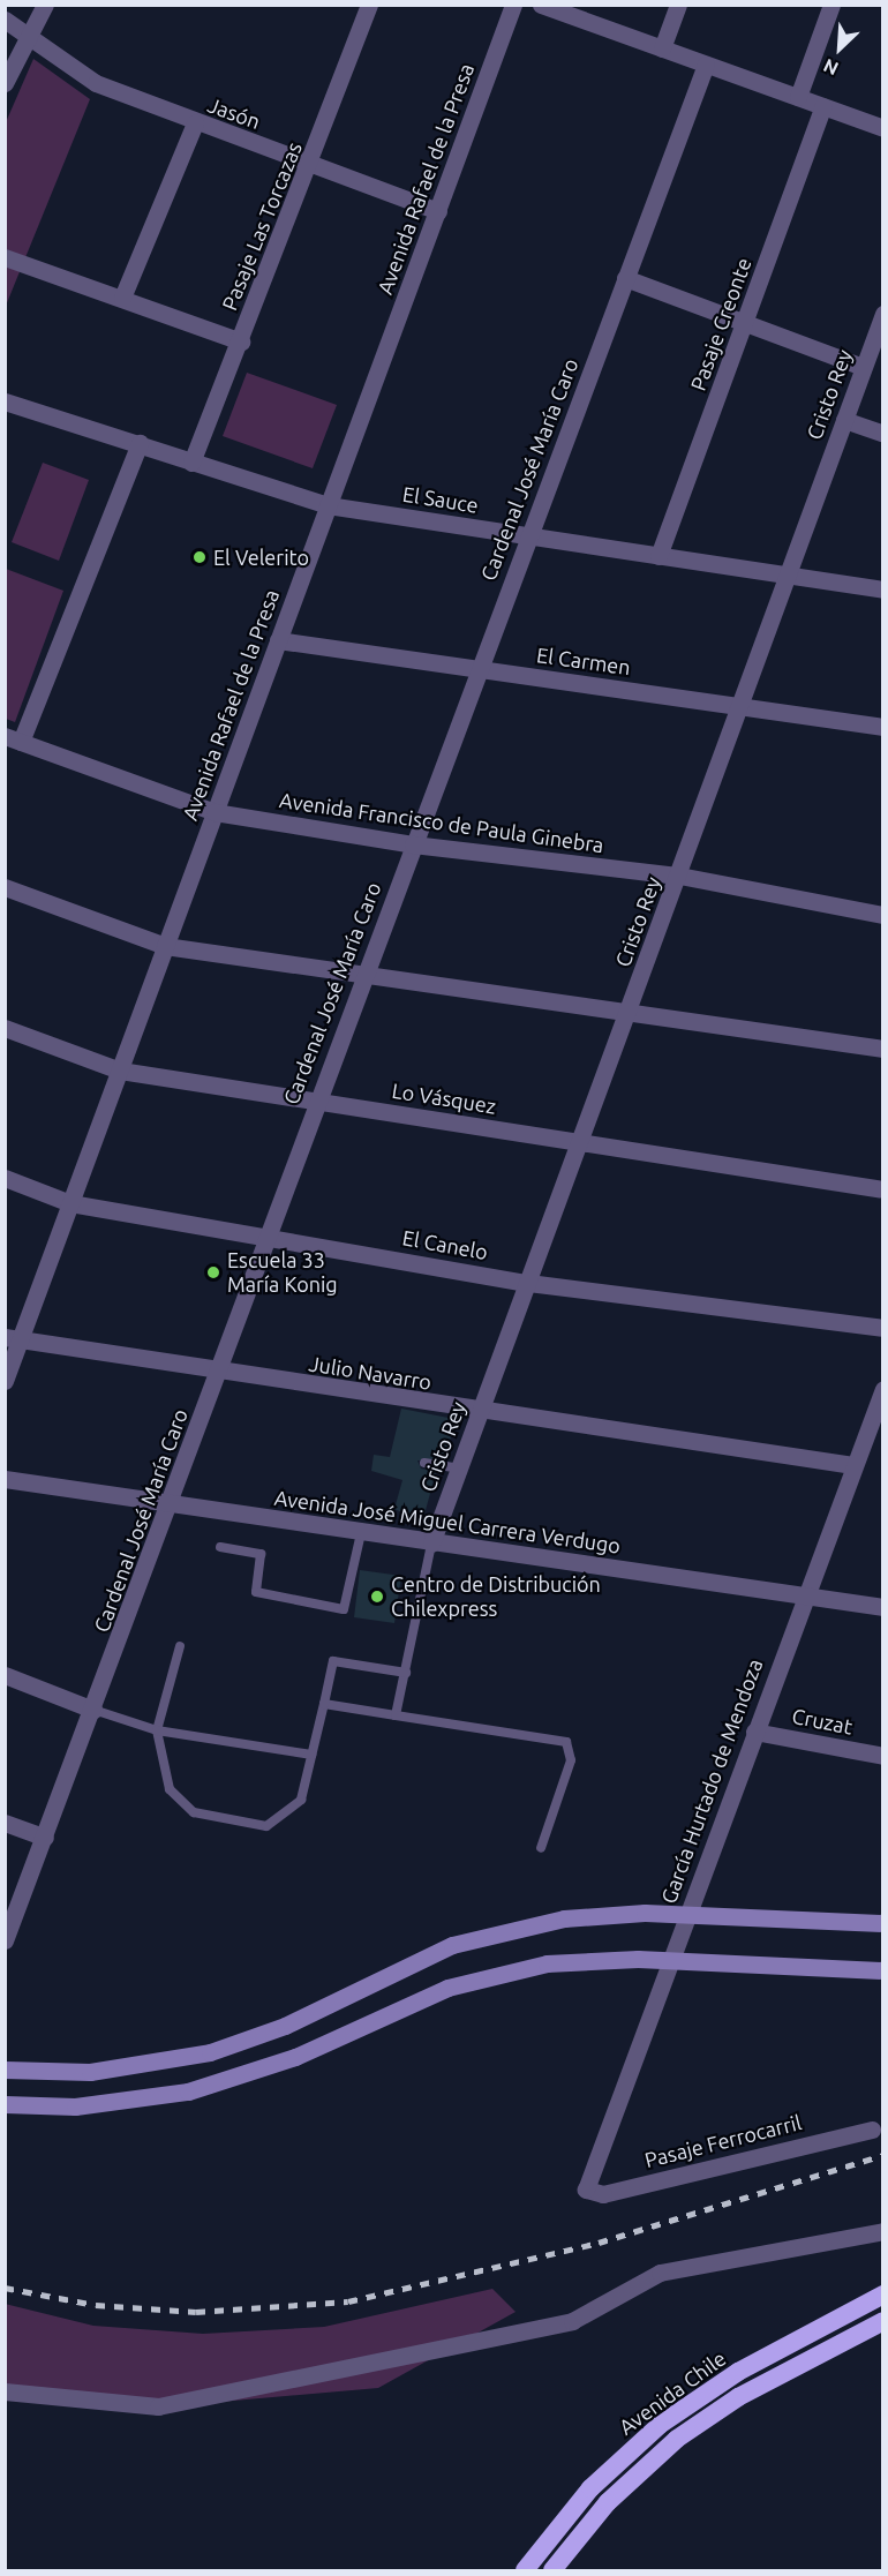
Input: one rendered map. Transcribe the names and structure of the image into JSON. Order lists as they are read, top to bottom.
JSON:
{
  "streets": {
    "highway": ["Avenida Chile"],
    "street": [
      "Jasón",
      "Avenida Rafael de la Presa",
      "Pasaje Las Torcazas",
      "Pasaje Creonte",
      "Cristo Rey",
      "Cardenal José María Caro",
      "El Sauce",
      "El Carmen",
      "Avenida Francisco de Paula Ginebra",
      "Lo Vásquez",
      "El Canelo",
      "Julio Navarro",
      "Avenida José Miguel Carrera Verdugo",
      "Cruzat",
      "García Hurtado de Mendoza",
      "Pasaje Ferrocarril"
    ]
  },
  "crossings": [
    ["Jasón", "Avenida Rafael de la Presa"],
    ["Jasón", "Pasaje Las Torcazas"],
    ["Avenida Rafael de la Presa", "El Sauce"],
    ["Avenida Rafael de la Presa", "El Carmen"],
    ["Avenida Rafael de la Presa", "Avenida Francisco de Paula Ginebra"],
    ["Avenida Rafael de la Presa", "Lo Vásquez"],
    ["Avenida Rafael de la Presa", "El Canelo"],
    ["Avenida Rafael de la Presa", "Julio Navarro"],
    ["Pasaje Las Torcazas", "El Sauce"],
    ["Pasaje Creonte", "El Sauce"],
    ["Cristo Rey", "El Sauce"],
    ["Cristo Rey", "El Carmen"],
    ["Cristo Rey", "Avenida Francisco de Paula Ginebra"],
    ["Cristo Rey", "Lo Vásquez"],
    ["Cristo Rey", "El Canelo"],
    ["Cristo Rey", "Julio Navarro"],
    ["Cristo Rey", "Avenida José Miguel Carrera Verdugo"],
    ["Cardenal José María Caro", "El Sauce"],
    ["Cardenal José María Caro", "El Carmen"],
    ["Cardenal José María Caro", "Avenida Francisco de Paula Ginebra"],
    ["Cardenal José María Caro", "Lo Vásquez"],
    ["Cardenal José María Caro", "El Canelo"],
    ["Cardenal José María Caro", "Julio Navarro"],
    ["Cardenal José María Caro", "Avenida José Miguel Carrera Verdugo"],
    ["Julio Navarro", "García Hurtado de Mendoza"],
    ["Avenida José Miguel Carrera Verdugo", "García Hurtado de Mendoza"],
    ["Cruzat", "García Hurtado de Mendoza"],
    ["García Hurtado de Mendoza", "Pasaje Ferrocarril"]
  ],
  "places": ["El Velerito", "Escuela 33 María Konig", "Centro de Distribución Chilexpress"],
  "north": "bottom left"
}
